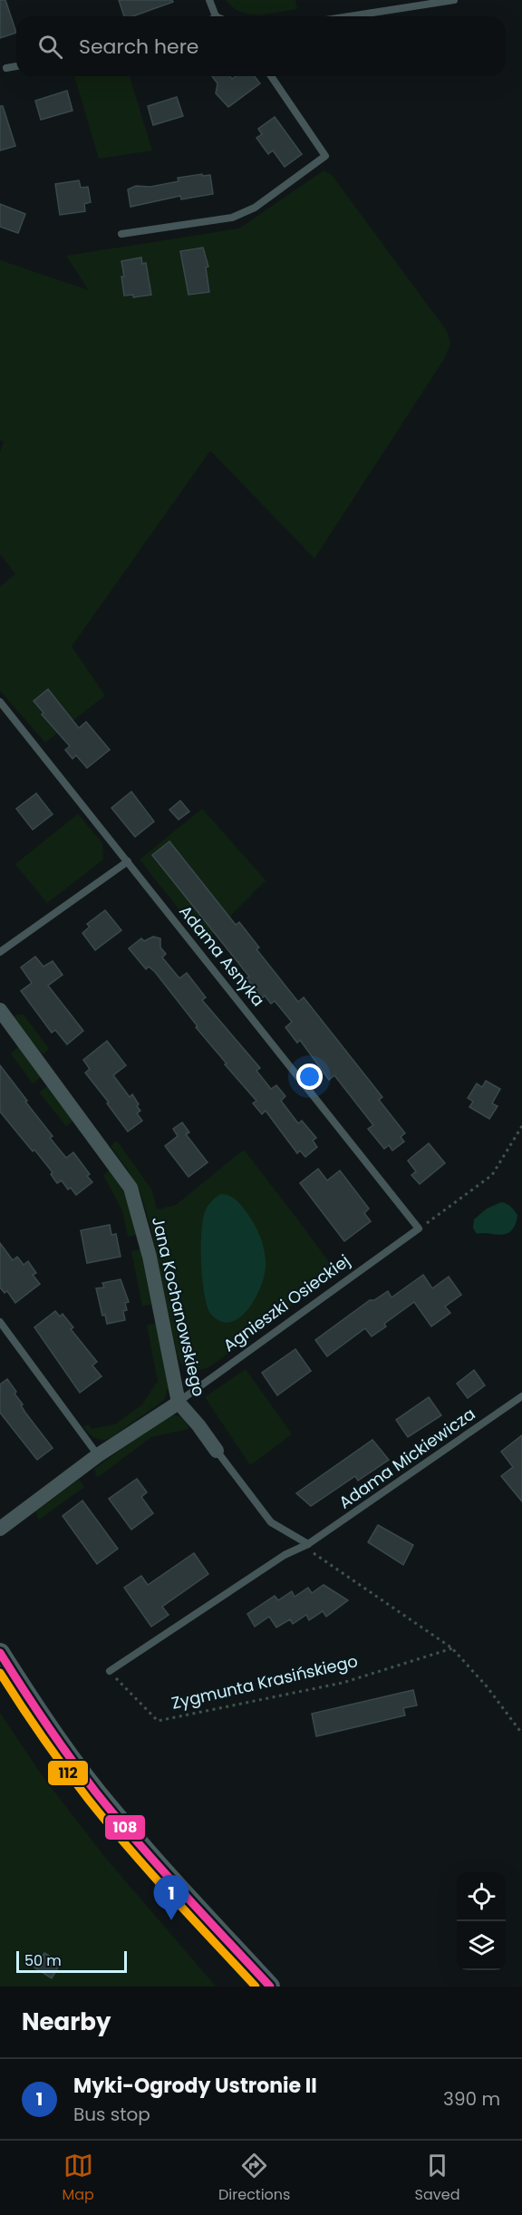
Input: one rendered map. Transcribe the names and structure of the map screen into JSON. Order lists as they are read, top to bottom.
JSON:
{
  "streets": {
    "street": ["Agnieszki Osieckiej", "Jana Kochanowskiego"],
    "lane": ["Adama Asnyka", "Adama Mickiewicza"],
    "path": ["Zygmunta Krasińskiego"]
  },
  "crossings": [
    ["Adama Asnyka", "Agnieszki Osieckiej"],
    ["Agnieszki Osieckiej", "Jana Kochanowskiego"],
    ["Jana Kochanowskiego", "Adama Mickiewicza"]
  ],
  "lines": ["transit line 108", "transit line 112"],
  "scale_bar": "50 m",
  "page": {
    "search": "Search here",
    "pins": "1",
    "scale": "50 m",
    "heading": "Nearby",
    "list": [
      {
        "mark": "1",
        "name": "Myki-Ogrody Ustronie II",
        "note": "Bus stop",
        "value": "390 m"
      }
    ],
    "nav": ["Map", "Directions", "Saved"]
  }
}
